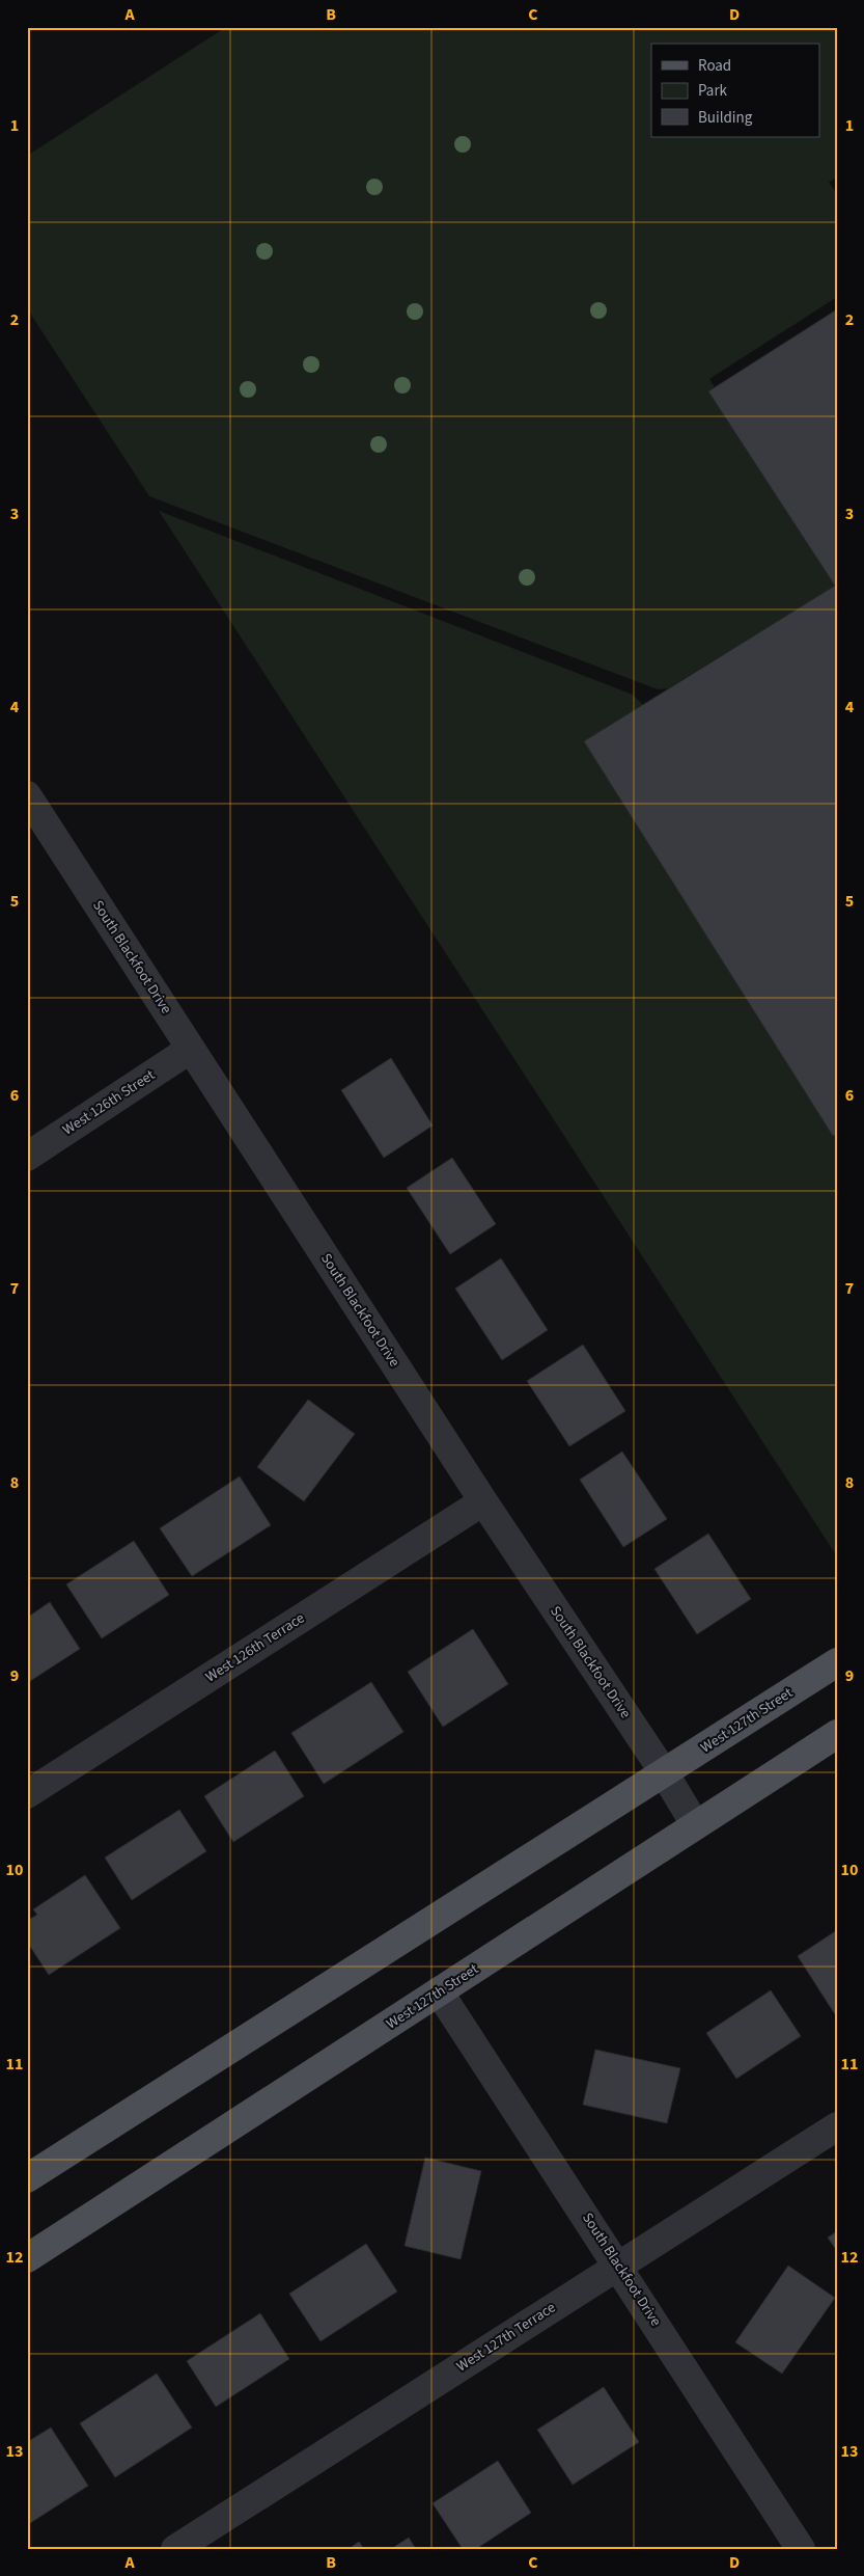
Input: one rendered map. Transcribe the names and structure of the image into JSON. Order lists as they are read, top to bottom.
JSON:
{
  "streets": {
    "main road": ["West 127th Street"],
    "street": [
      "South Blackfoot Drive",
      "West 126th Street",
      "West 126th Terrace",
      "West 127th Terrace"
    ]
  },
  "crossings": [
    ["South Blackfoot Drive", "West 126th Street"],
    ["South Blackfoot Drive", "West 126th Terrace"],
    ["South Blackfoot Drive", "West 127th Street"],
    ["South Blackfoot Drive", "West 127th Terrace"]
  ],
  "legend": ["Road", "Park", "Building"],
  "grid": {
    "columns": [
      "A",
      "B",
      "C",
      "D"
    ],
    "rows": [
      "1",
      "2",
      "3",
      "4",
      "5",
      "6",
      "7",
      "8",
      "9",
      "10",
      "11",
      "12",
      "13"
    ]
  }
}
